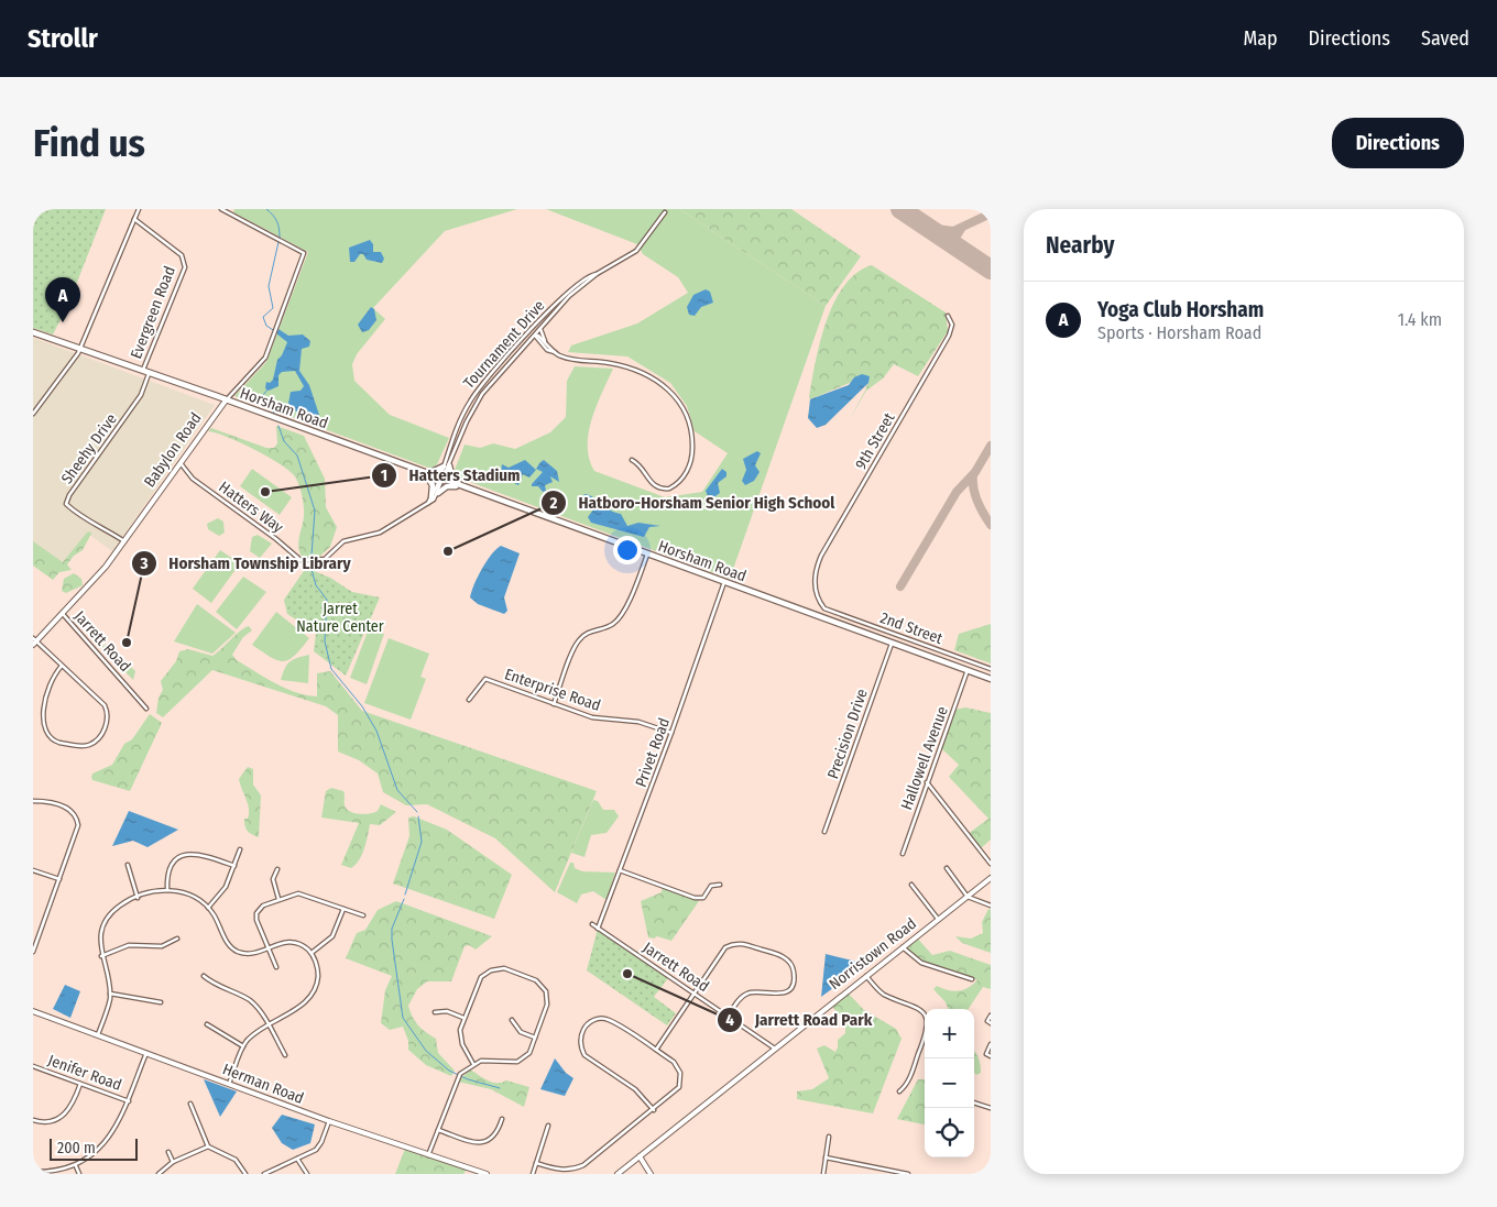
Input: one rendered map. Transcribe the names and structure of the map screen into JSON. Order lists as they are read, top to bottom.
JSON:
{
  "streets": {
    "main road": ["Horsham Road"],
    "street": [
      "Evergreen Road",
      "Tournament Drive",
      "9th Street",
      "Sheehy Drive",
      "Babylon Road",
      "Hatters Way",
      "2nd Street",
      "Jarrett Road",
      "Enterprise Road",
      "Precision Drive",
      "Privet Road",
      "Hallowell Avenue",
      "Norristown Road",
      "Jenifer Road",
      "Herman Road"
    ]
  },
  "crossings": [
    ["Evergreen Road", "Horsham Road"],
    ["Tournament Drive", "Horsham Road"],
    ["Tournament Drive", "Hatters Way"],
    ["Horsham Road", "Sheehy Drive"],
    ["Horsham Road", "Babylon Road"],
    ["Horsham Road", "Hatters Way"],
    ["Horsham Road", "Precision Drive"],
    ["Horsham Road", "Privet Road"],
    ["Horsham Road", "Hallowell Avenue"],
    ["9th Street", "2nd Street"],
    ["Sheehy Drive", "Babylon Road"],
    ["Babylon Road", "Hatters Way"],
    ["Babylon Road", "Jarrett Road"],
    ["Jarrett Road", "Privet Road"],
    ["Jarrett Road", "Norristown Road"],
    ["Enterprise Road", "Privet Road"]
  ],
  "parks": ["Jarret Nature Center"],
  "places": [
    "Hatters Stadium",
    "Hatboro-Horsham Senior High School",
    "Horsham Township Library",
    "Jarrett Road Park"
  ],
  "scale_bar": "200 m",
  "page": {
    "header": "Strollr",
    "nav": ["Map", "Directions", "Saved"],
    "buttons": "Directions",
    "title": "Find us",
    "heading": "Nearby",
    "pins": "A",
    "list": [
      {
        "mark": "A",
        "name": "Yoga Club Horsham",
        "note": "Sports · Horsham Road",
        "value": "1.4 km"
      }
    ],
    "map_buttons": ["+", "−"],
    "scale": "200 m"
  }
}
